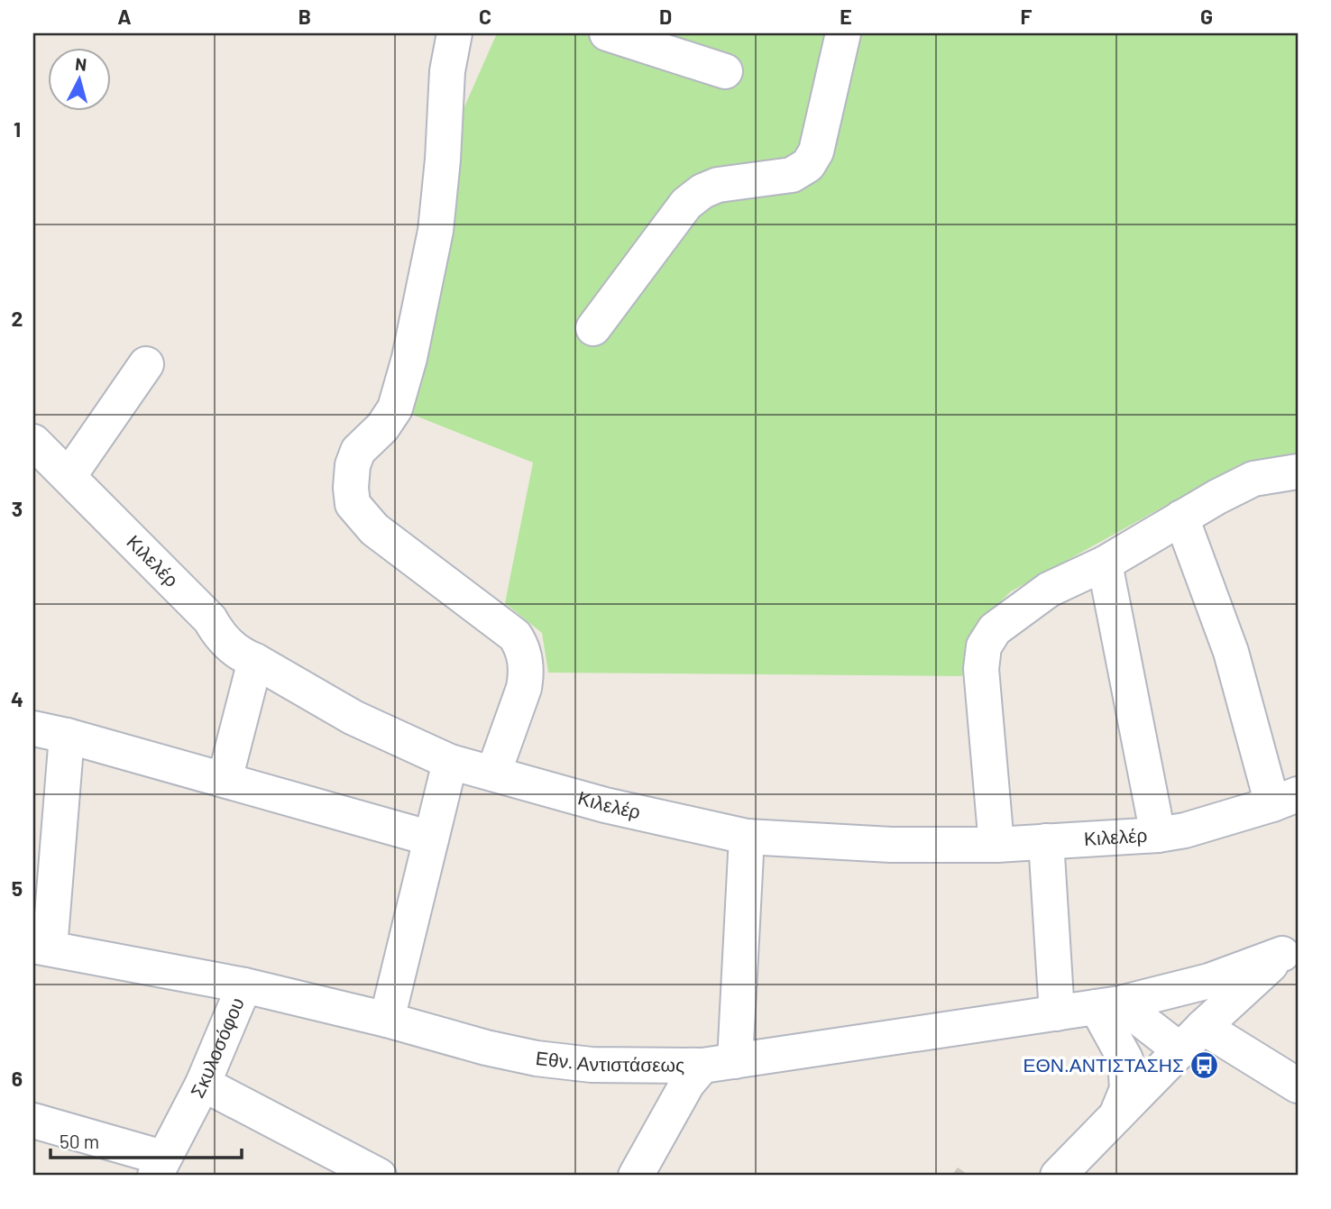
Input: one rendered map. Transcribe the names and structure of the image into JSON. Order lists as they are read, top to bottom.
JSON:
{
  "streets": {
    "street": ["Κιλελέρ", "Σκυλοσόφου", "Εθν. Αντιστάσεως"]
  },
  "crossings": [
    ["Σκυλοσόφου", "Εθν. Αντιστάσεως"]
  ],
  "places": {
    "bus stop": ["ΕΘΝ.ΑΝΤΙΣΤΑΣΗΣ"]
  },
  "scale_bar": "50 m",
  "north": "top",
  "grid": {
    "columns": [
      "A",
      "B",
      "C",
      "D",
      "E",
      "F",
      "G"
    ],
    "rows": [
      "1",
      "2",
      "3",
      "4",
      "5",
      "6"
    ]
  }
}
